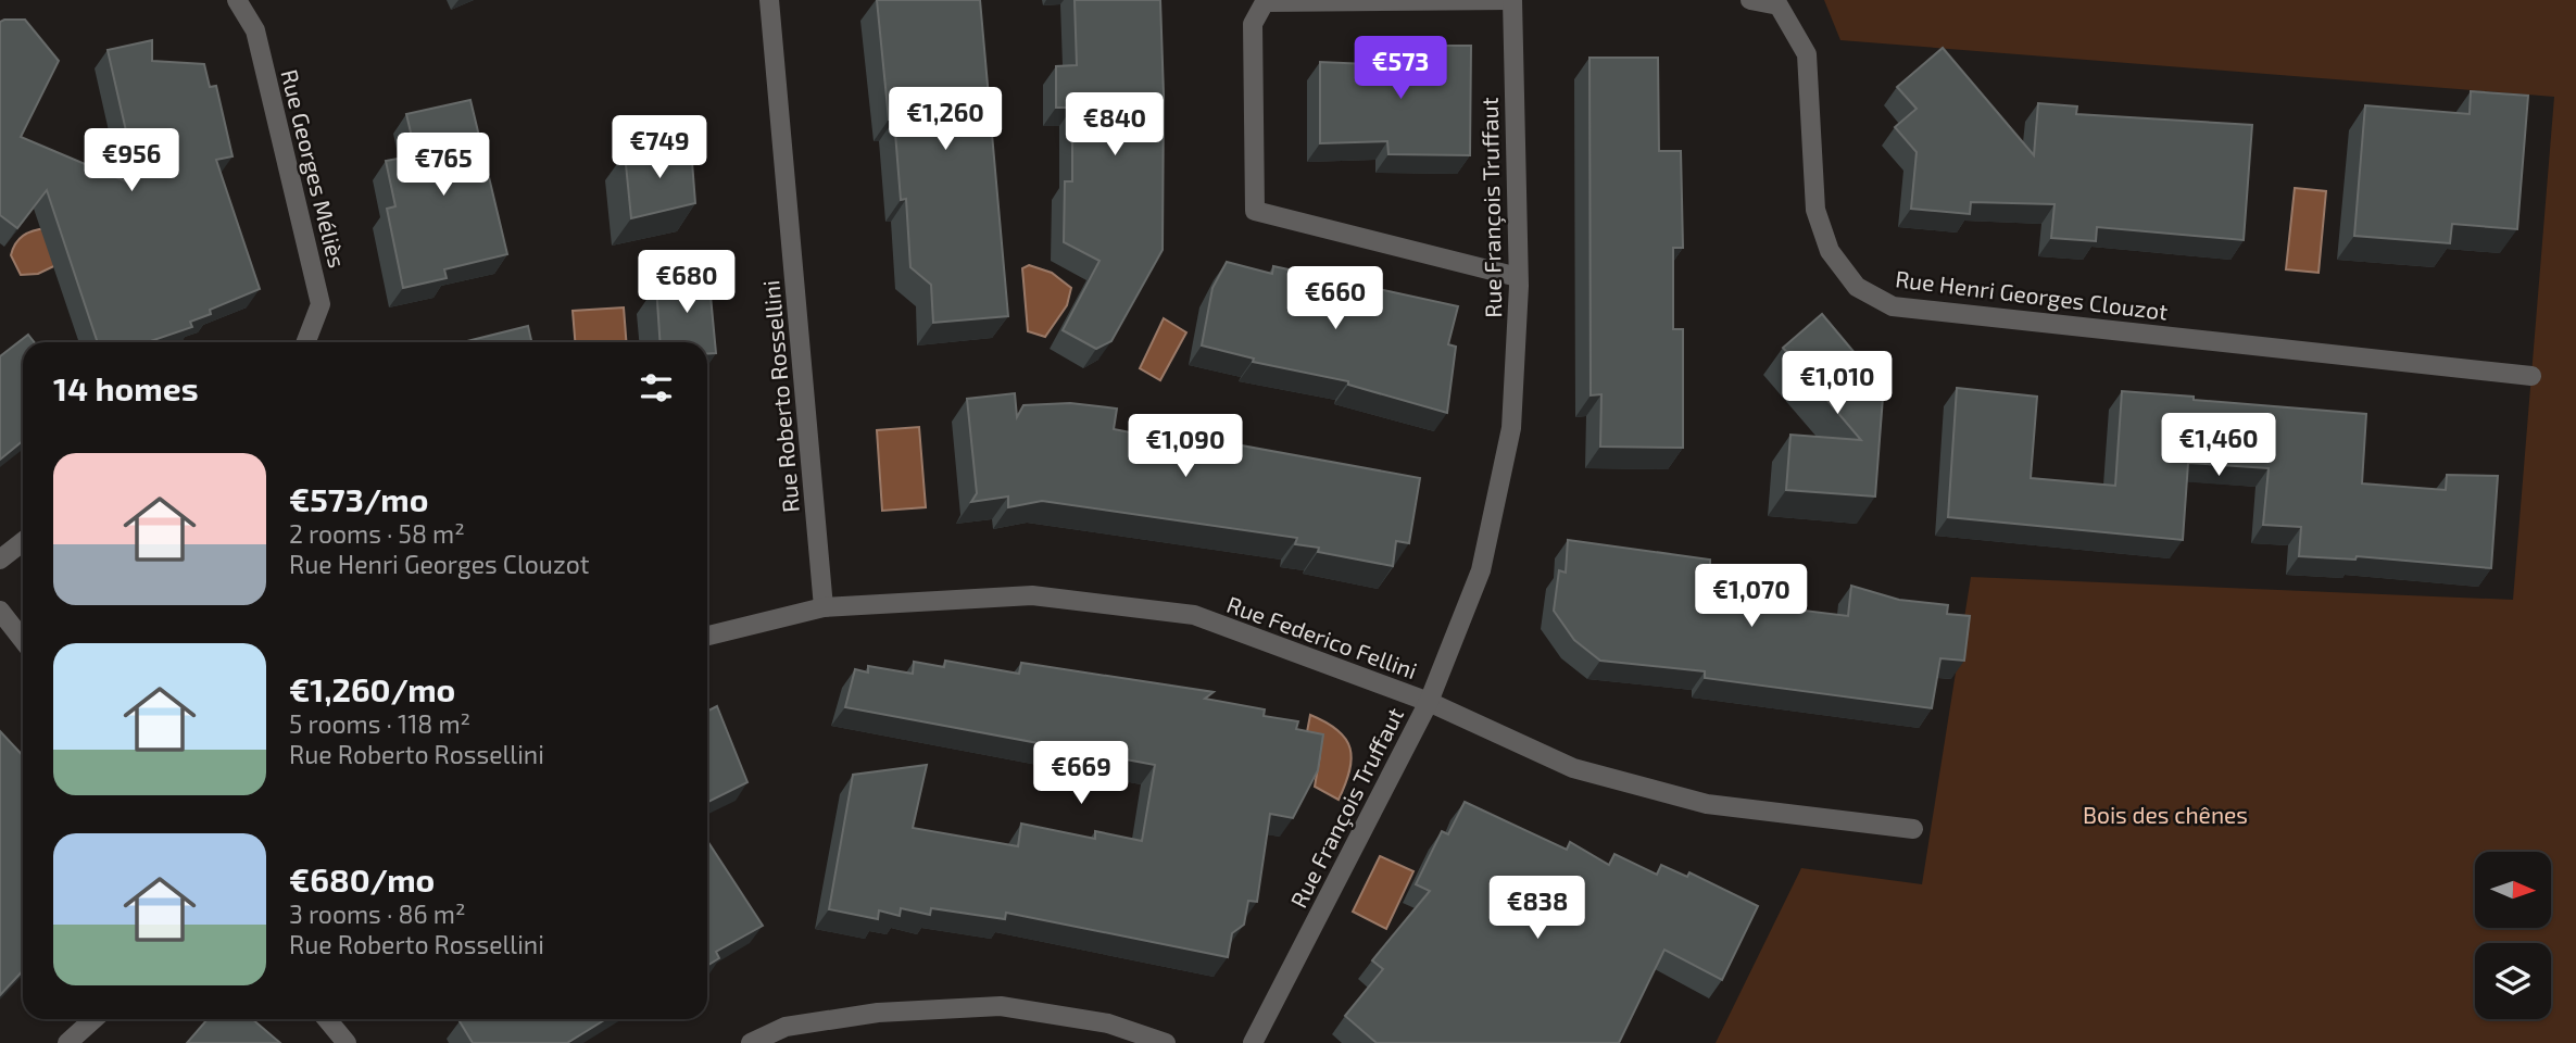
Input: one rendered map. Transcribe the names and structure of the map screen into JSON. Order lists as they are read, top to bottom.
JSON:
{
  "streets": {
    "street": [
      "Rue Georges Méliès",
      "Rue François Truffaut",
      "Rue Henri Georges Clouzot",
      "Rue Roberto Rossellini",
      "Rue Federico Fellini"
    ]
  },
  "crossings": [
    ["Rue François Truffaut", "Rue Federico Fellini"],
    ["Rue Roberto Rossellini", "Rue Federico Fellini"]
  ],
  "parks": ["Bois des chênes"],
  "north": "right",
  "page": {
    "price": [
      "€573",
      "€1,260",
      "€840",
      "€749",
      "€956",
      "€765",
      "€680",
      "€660",
      "€1,010",
      "€1,460",
      "€1,090",
      "€1,070",
      "€669",
      "€838"
    ],
    "heading": "14 homes",
    "list": [
      {
        "name": "€573/mo",
        "note": "2 rooms · 58 m² · Rue Henri Georges Clouzot"
      },
      {
        "name": "€1,260/mo",
        "note": "5 rooms · 118 m² · Rue Roberto Rossellini"
      },
      {
        "name": "€680/mo",
        "note": "3 rooms · 86 m² · Rue Roberto Rossellini"
      }
    ]
  }
}
